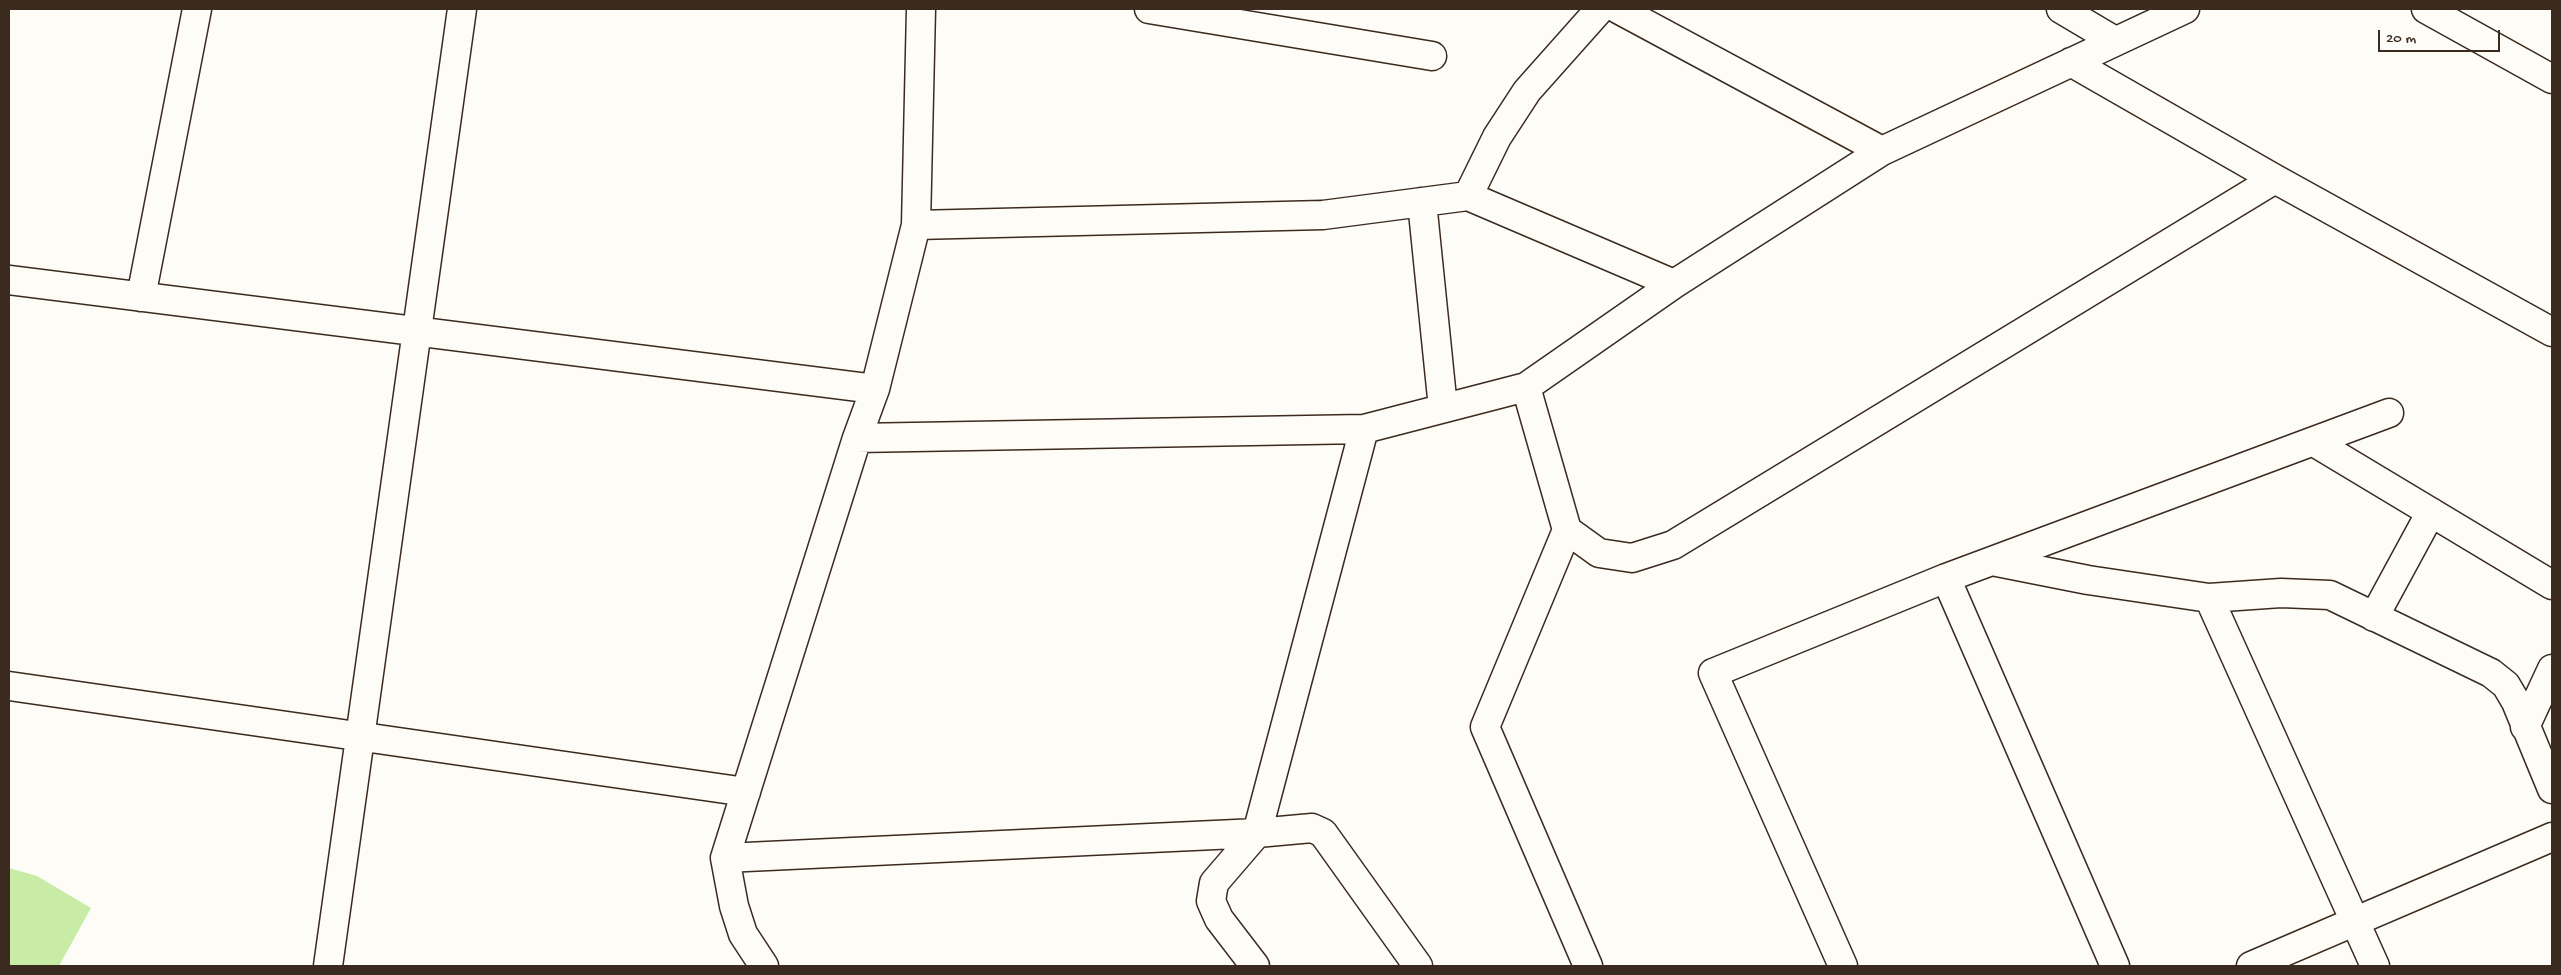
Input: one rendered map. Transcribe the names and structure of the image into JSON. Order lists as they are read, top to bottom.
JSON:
{
  "scale_bar": "20 m"
}
